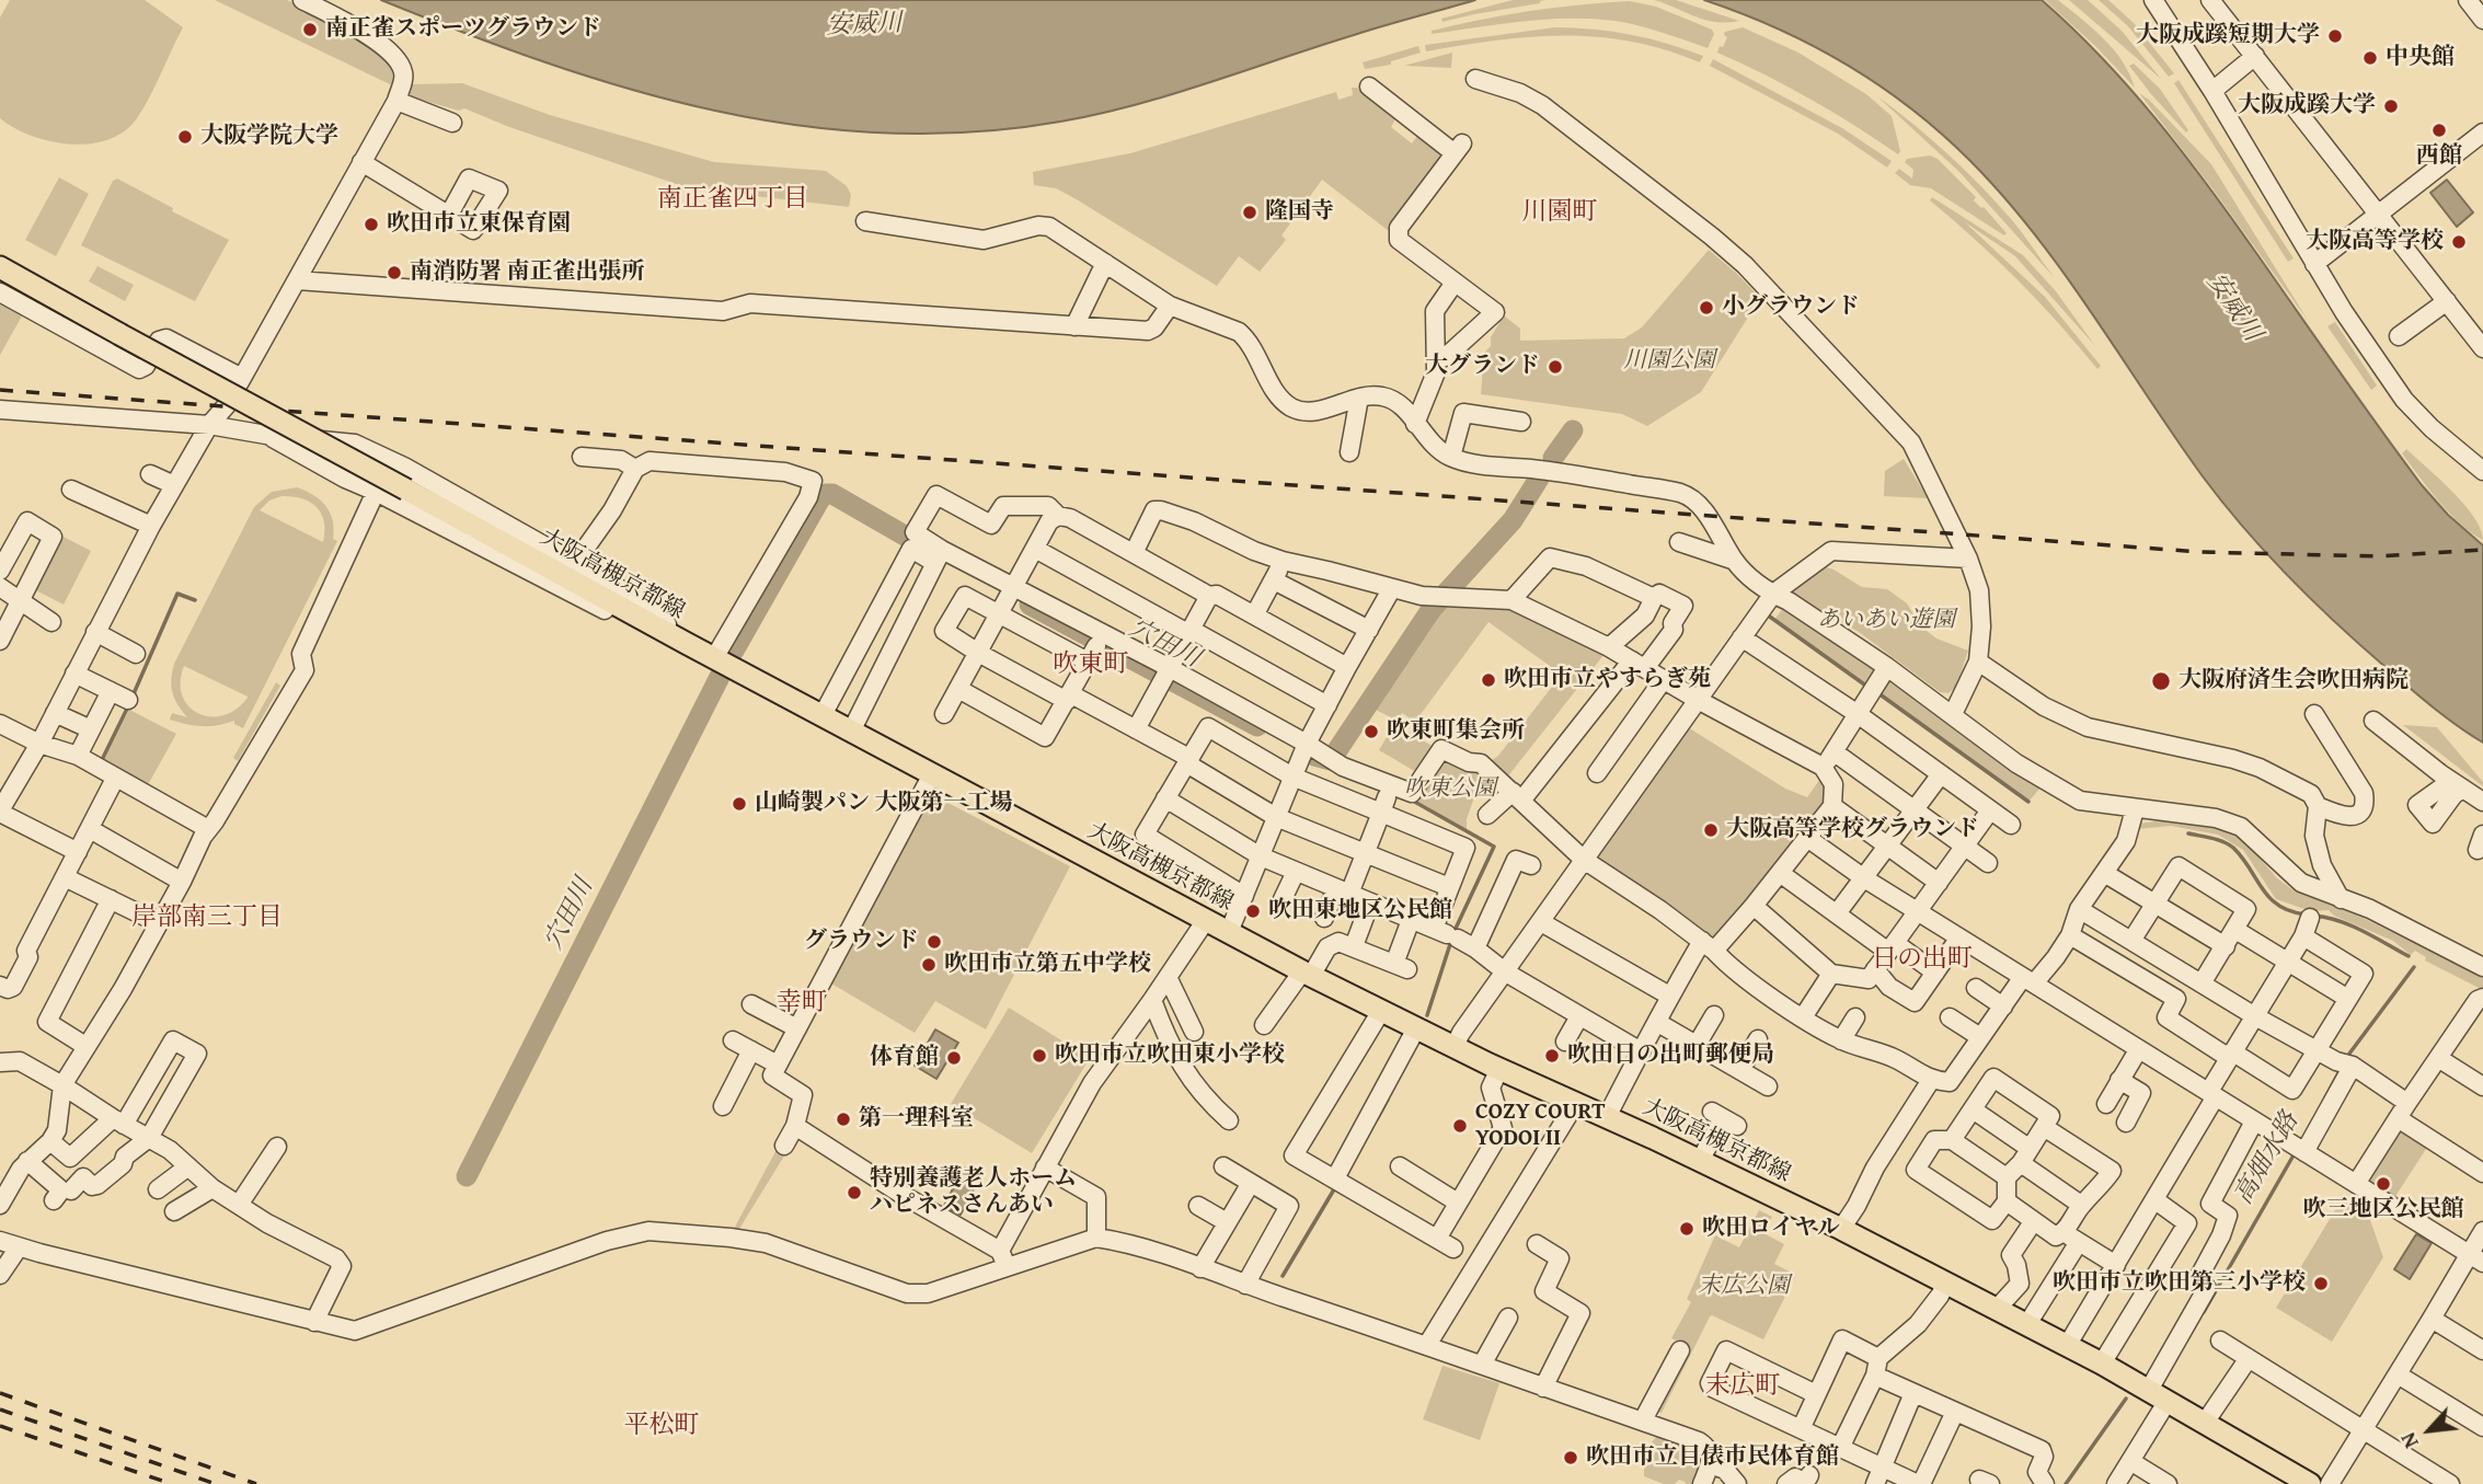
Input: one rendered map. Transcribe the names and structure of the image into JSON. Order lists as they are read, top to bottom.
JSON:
{
  "streets": {
    "main road": ["大阪高槻京都線"]
  },
  "districts": [
    "南正雀四丁目",
    "川園町",
    "吹東町",
    "岸部南三丁目",
    "日の出町",
    "幸町",
    "末広町",
    "平松町"
  ],
  "water": ["安威川", "穴田川", "高畑水路"],
  "parks": [
    "川園公園",
    "あいあい遊園",
    "吹東公園",
    "末広公園"
  ],
  "places": [
    "南正雀スポーツグラウンド",
    "大阪成蹊短期大学",
    "中央館",
    "大阪成蹊大学",
    "西館",
    "大阪学院大学",
    "隆国寺",
    "吹田市立東保育園",
    "大阪高等学校",
    "南消防署 南正雀出張所",
    "小グラウンド",
    "大グランド",
    "吹田市立やすらぎ苑",
    "大阪府済生会吹田病院",
    "吹東町集会所",
    "山崎製パン 大阪第一工場",
    "大阪高等学校グラウンド",
    "吹田東地区公民館",
    "グラウンド",
    "吹田市立第五中学校",
    "吹田市立吹田東小学校",
    "吹田日の出町郵便局",
    "体育館",
    "第一理科室",
    "COZY COURT YODOI Ⅱ",
    "吹三地区公民館",
    "特別養護老人ホーム ハピネスさんあい",
    "吹田ロイヤル",
    "吹田市立吹田第三小学校",
    "吹田市立目俵市民体育館"
  ],
  "north": "bottom left"
}
